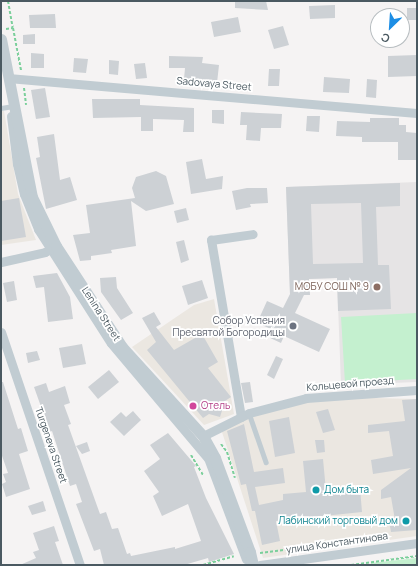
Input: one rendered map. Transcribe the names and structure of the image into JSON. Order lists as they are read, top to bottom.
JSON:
{
  "streets": {
    "street": [
      "Sadovaya Street",
      "Lenina Street",
      "Кольцевой проезд",
      "Turgeneva Street",
      "улица Константинова"
    ]
  },
  "crossings": [
    ["Sadovaya Street", "Lenina Street"],
    ["Lenina Street", "Кольцевой проезд"]
  ],
  "places": [
    "МОБУ СОШ № 9",
    "Собор Успения Пресвятой Богородицы",
    "Отель",
    "Дом быта",
    "Лабинский торговый дом"
  ],
  "north": "bottom left"
}
